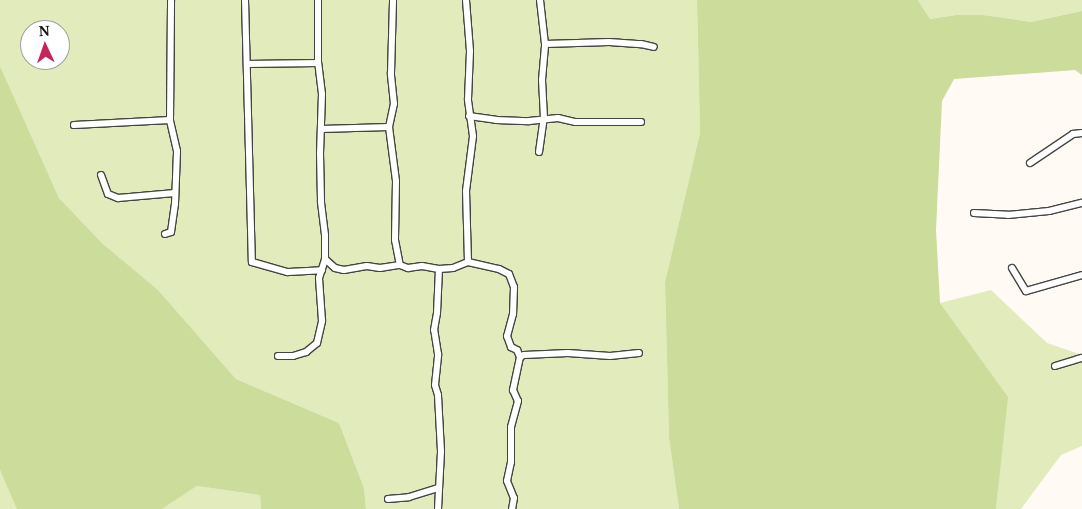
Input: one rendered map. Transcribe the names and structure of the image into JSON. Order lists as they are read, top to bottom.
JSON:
{
  "north": "top"
}
